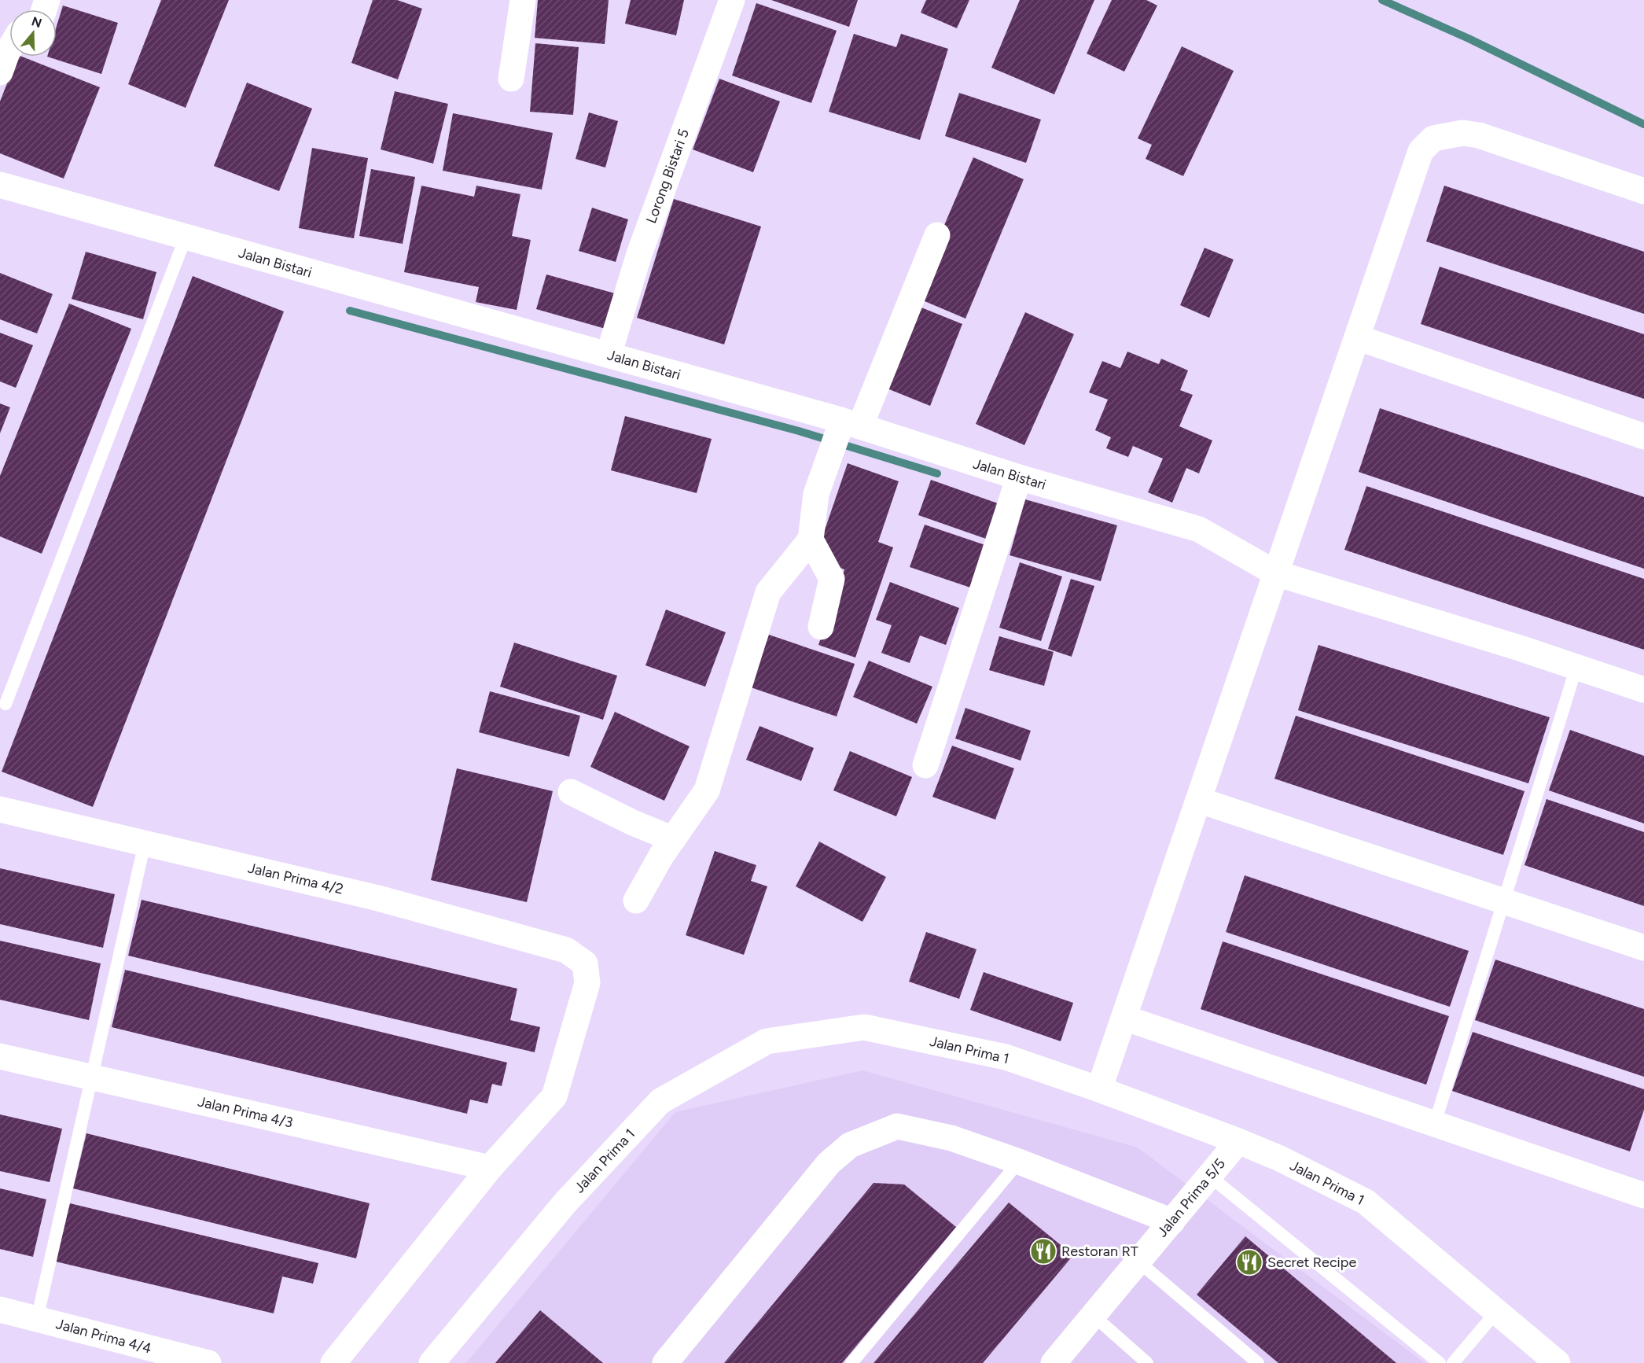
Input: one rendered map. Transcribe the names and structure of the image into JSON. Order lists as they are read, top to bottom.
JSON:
{
  "streets": {
    "street": [
      "Lorong Bistari 5",
      "Jalan Bistari",
      "Jalan Prima 4/2",
      "Jalan Prima 1",
      "Jalan Prima 4/3",
      "Jalan Prima 5/5",
      "Jalan Prima 4/4"
    ]
  },
  "crossings": [
    ["Lorong Bistari 5", "Jalan Bistari"],
    ["Jalan Prima 4/2", "Jalan Prima 4/3"],
    ["Jalan Prima 1", "Jalan Prima 5/5"]
  ],
  "places": {
    "restaurant": ["Restoran RT", "Secret Recipe"]
  },
  "north": "top"
}
